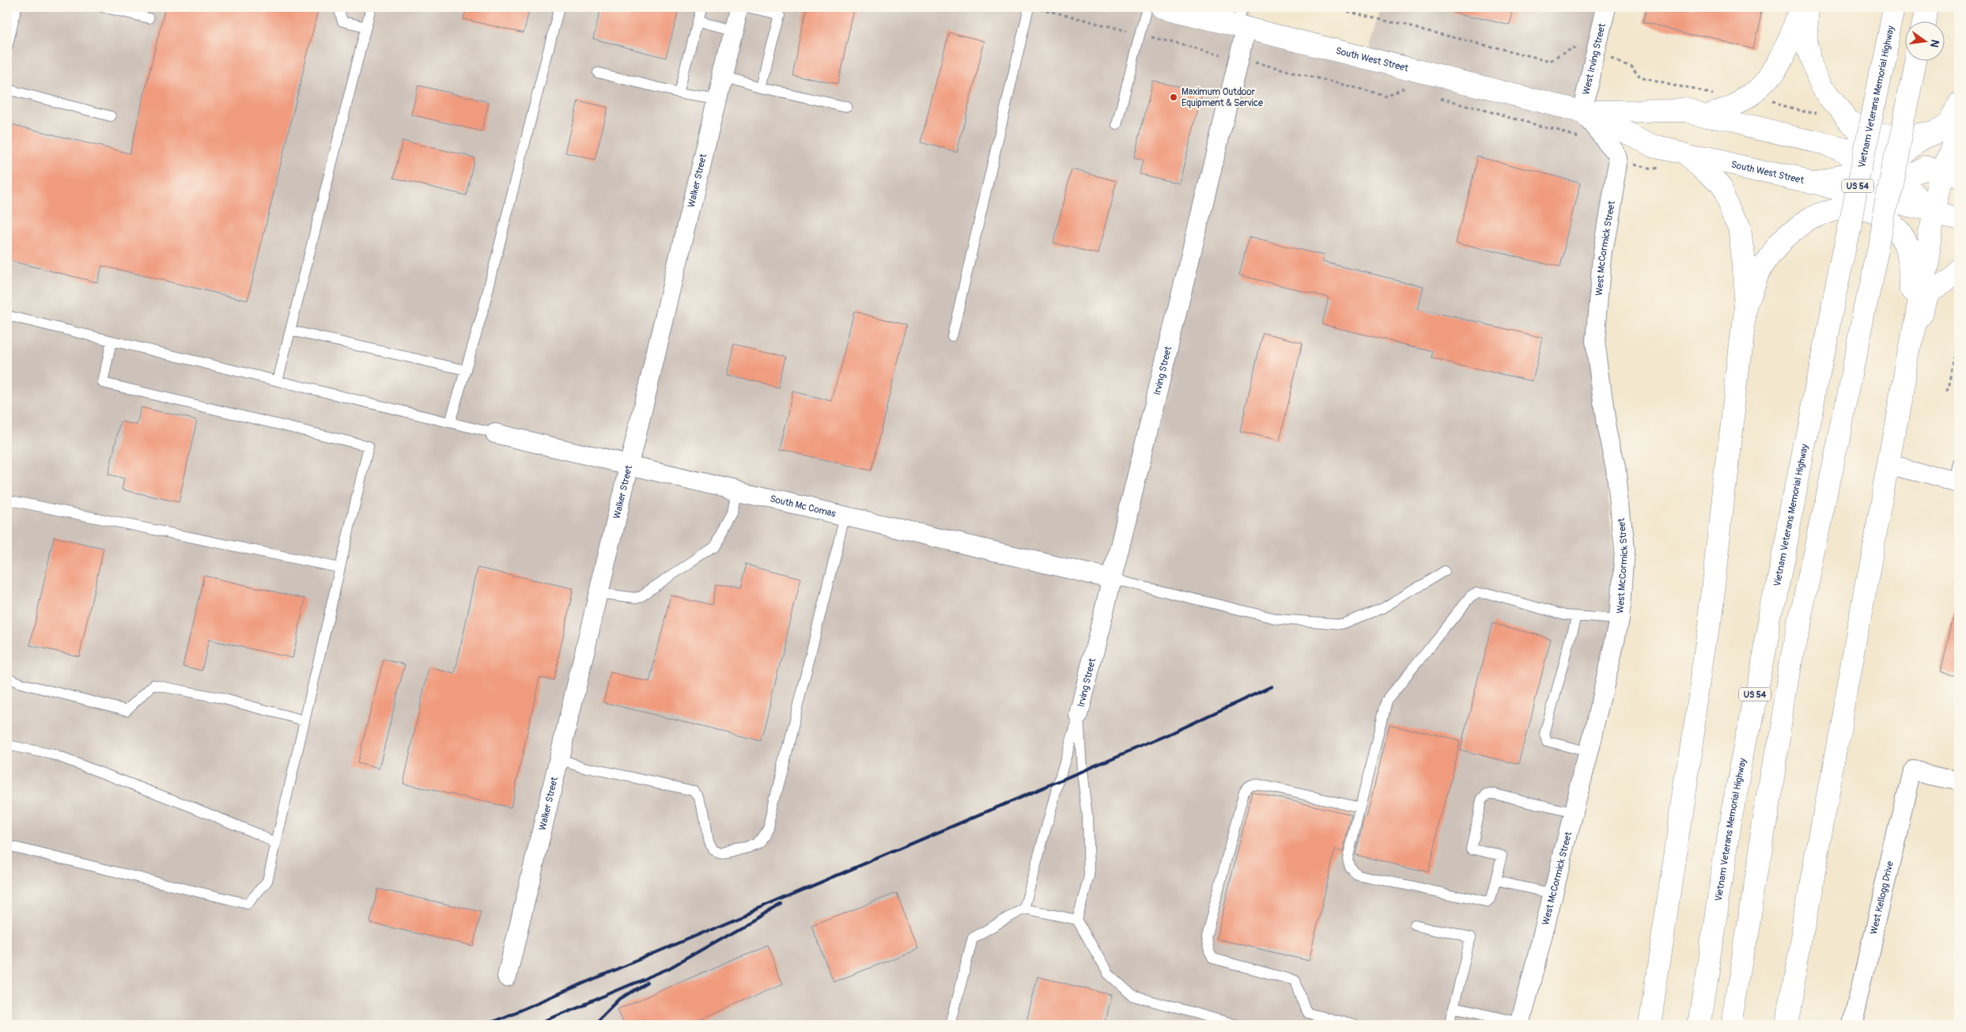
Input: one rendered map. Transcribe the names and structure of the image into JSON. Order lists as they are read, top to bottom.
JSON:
{
  "streets": {
    "main road": ["South West Street", "Vietnam Veterans Memorial Highway", "US 54"],
    "street": [
      "West Irving Street",
      "Walker Street",
      "West McCormick Street",
      "Irving Street",
      "South Mc Comas",
      "West Kellogg Drive"
    ]
  },
  "crossings": [
    ["South West Street", "West Irving Street"],
    ["South West Street", "Irving Street"],
    ["Walker Street", "South Mc Comas"],
    ["Irving Street", "South Mc Comas"]
  ],
  "places": ["Maximum Outdoor Equipment & Service"],
  "north": "right"
}
